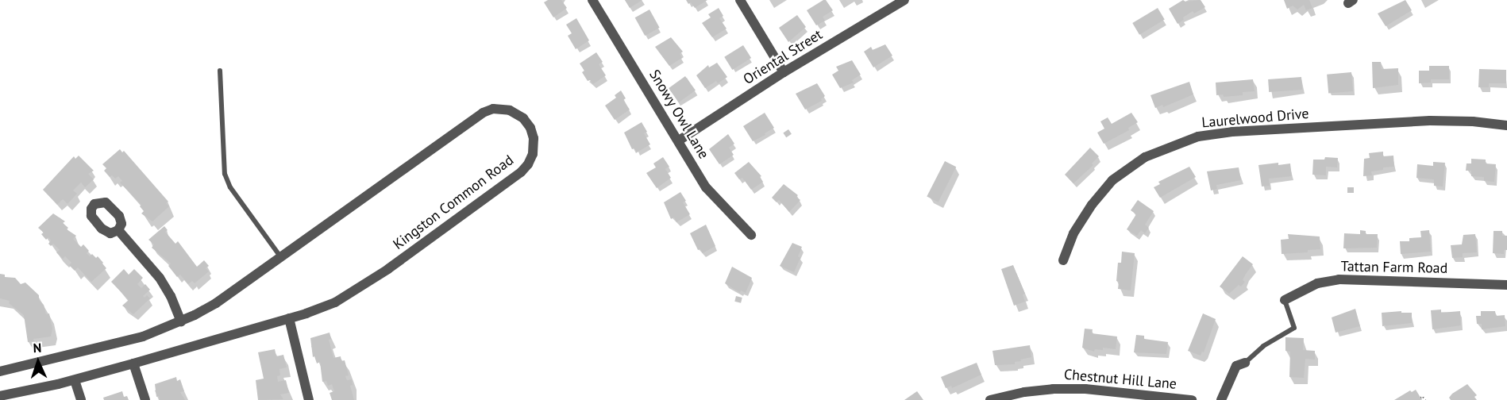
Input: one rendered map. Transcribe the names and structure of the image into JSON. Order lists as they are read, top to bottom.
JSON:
{
  "streets": {
    "street": [
      "Oriental Street",
      "Snowy Owl Lane",
      "Laurelwood Drive",
      "Kingston Common Road",
      "Tattan Farm Road",
      "Chestnut Hill Lane"
    ]
  },
  "crossings": [
    ["Oriental Street", "Snowy Owl Lane"]
  ],
  "north": "top"
}
